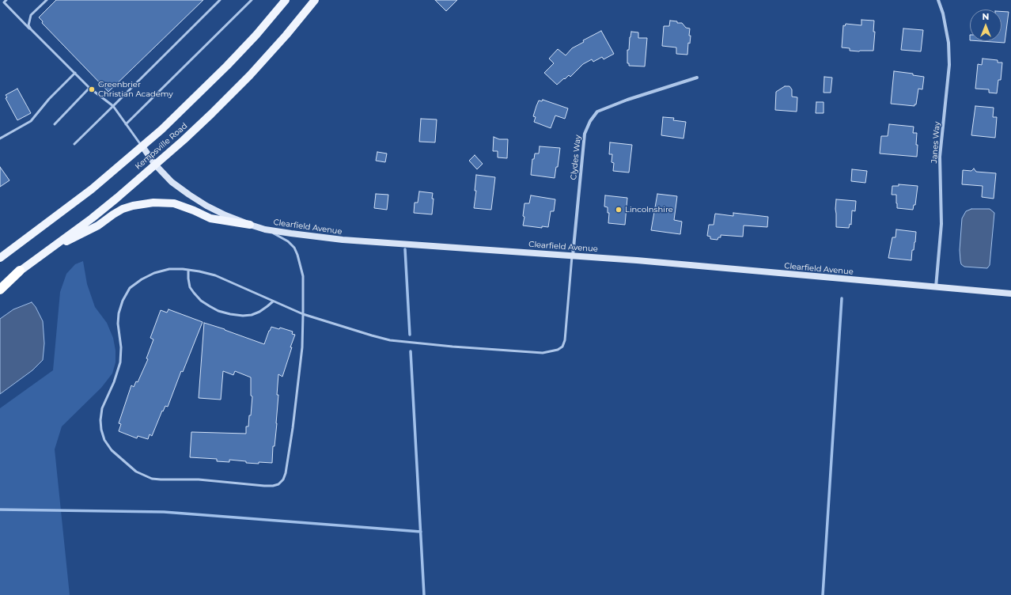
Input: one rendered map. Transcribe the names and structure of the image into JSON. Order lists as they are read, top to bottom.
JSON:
{
  "streets": {
    "main road": ["Kempsville Road"],
    "street": ["Janes Way", "Clydes Way", "Clearfield Avenue"]
  },
  "crossings": [
    ["Janes Way", "Clearfield Avenue"],
    ["Kempsville Road", "Clearfield Avenue"],
    ["Clydes Way", "Clearfield Avenue"]
  ],
  "places": ["Greenbrier Christian Academy", "Lincolnshire"],
  "north": "top"
}
